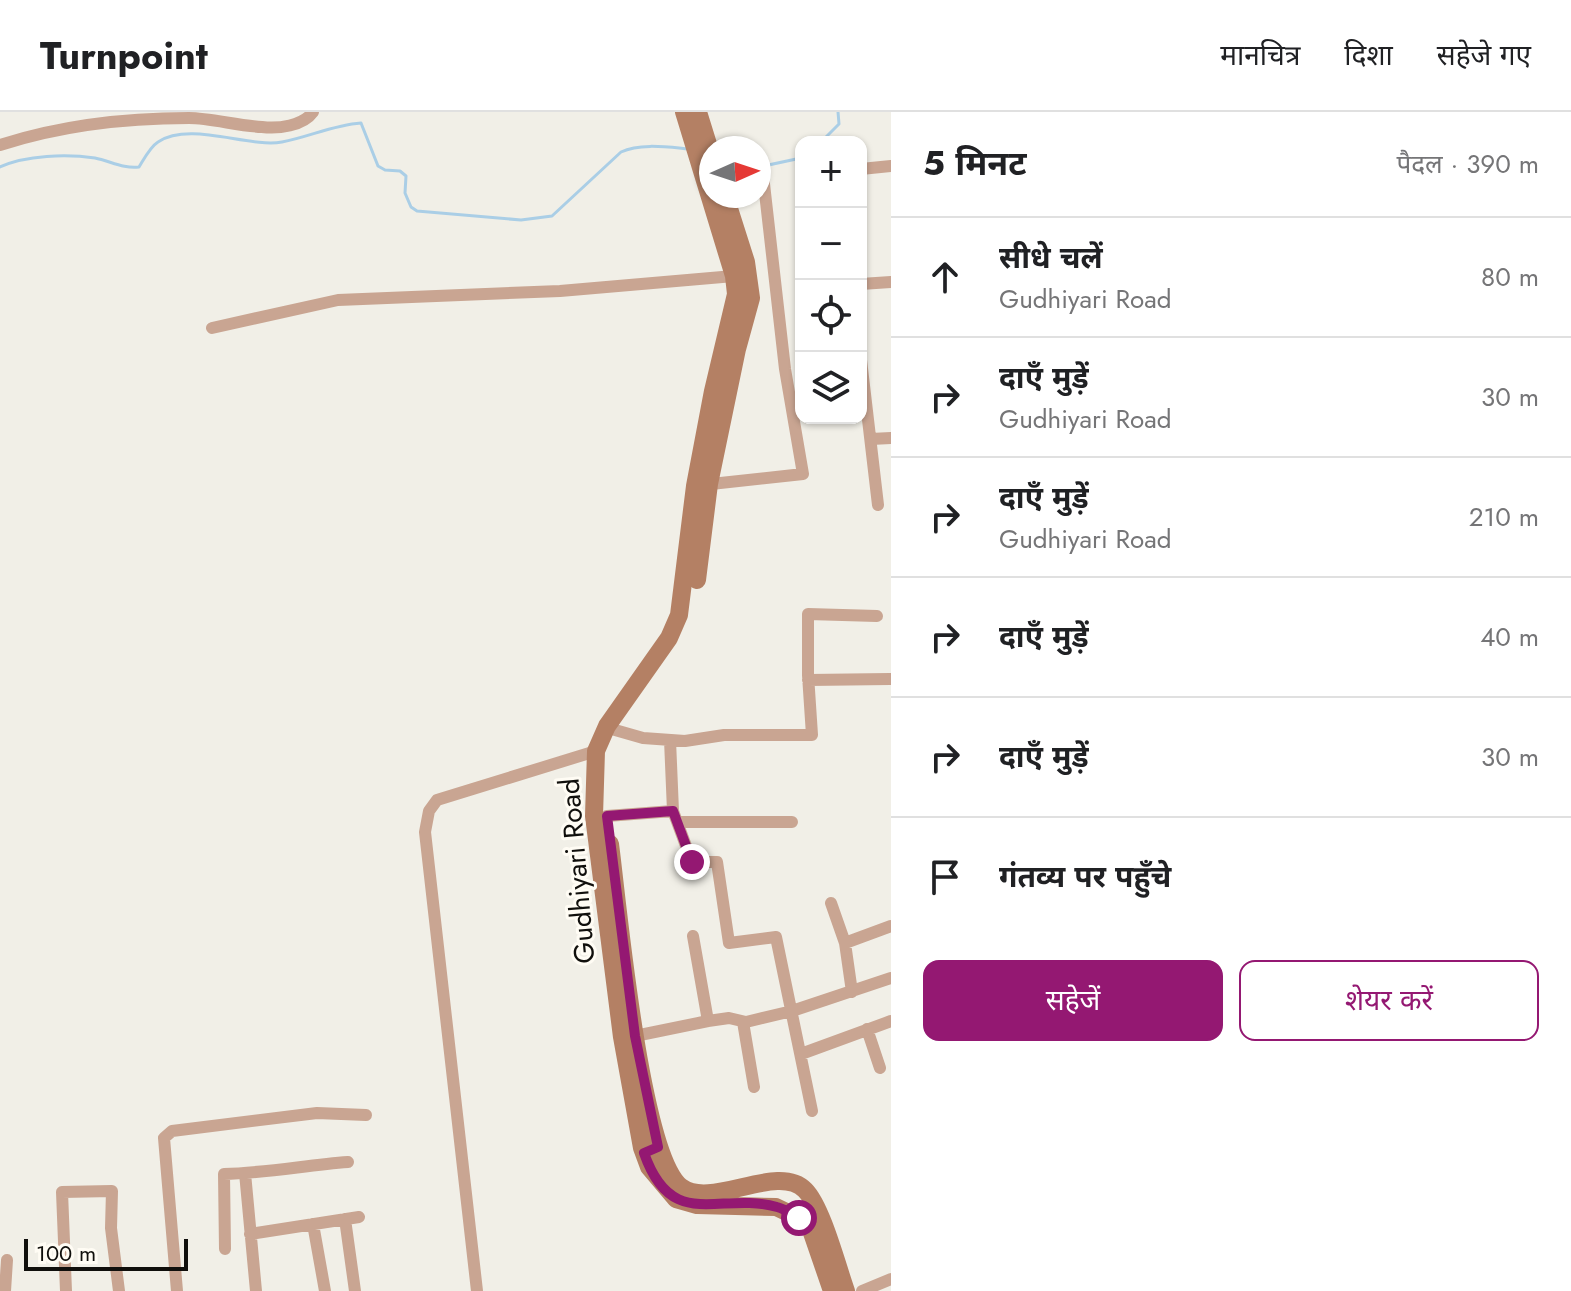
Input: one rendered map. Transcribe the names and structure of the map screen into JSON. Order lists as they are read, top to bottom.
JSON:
{
  "streets": {
    "street": ["Gudhiyari Road"]
  },
  "scale_bar": "100 m",
  "north": "right",
  "page": {
    "header": "Turnpoint",
    "nav": ["मानचित्र", "दिशा", "सहेजे गए"],
    "heading": ["5 मिनट", "पैदल · 390 m"],
    "map_buttons": ["+", "−"],
    "list": [
      ["सीधे चलें", "Gudhiyari Road", "80 m"],
      ["दाएँ मुड़ें", "Gudhiyari Road", "30 m"],
      ["दाएँ मुड़ें", "Gudhiyari Road", "210 m"],
      ["दाएँ मुड़ें", "40 m"],
      ["दाएँ मुड़ें", "30 m"],
      "गंतव्य पर पहुँचे"
    ],
    "buttons": ["सहेजें", "शेयर करें"],
    "scale": "100 m"
  }
}
